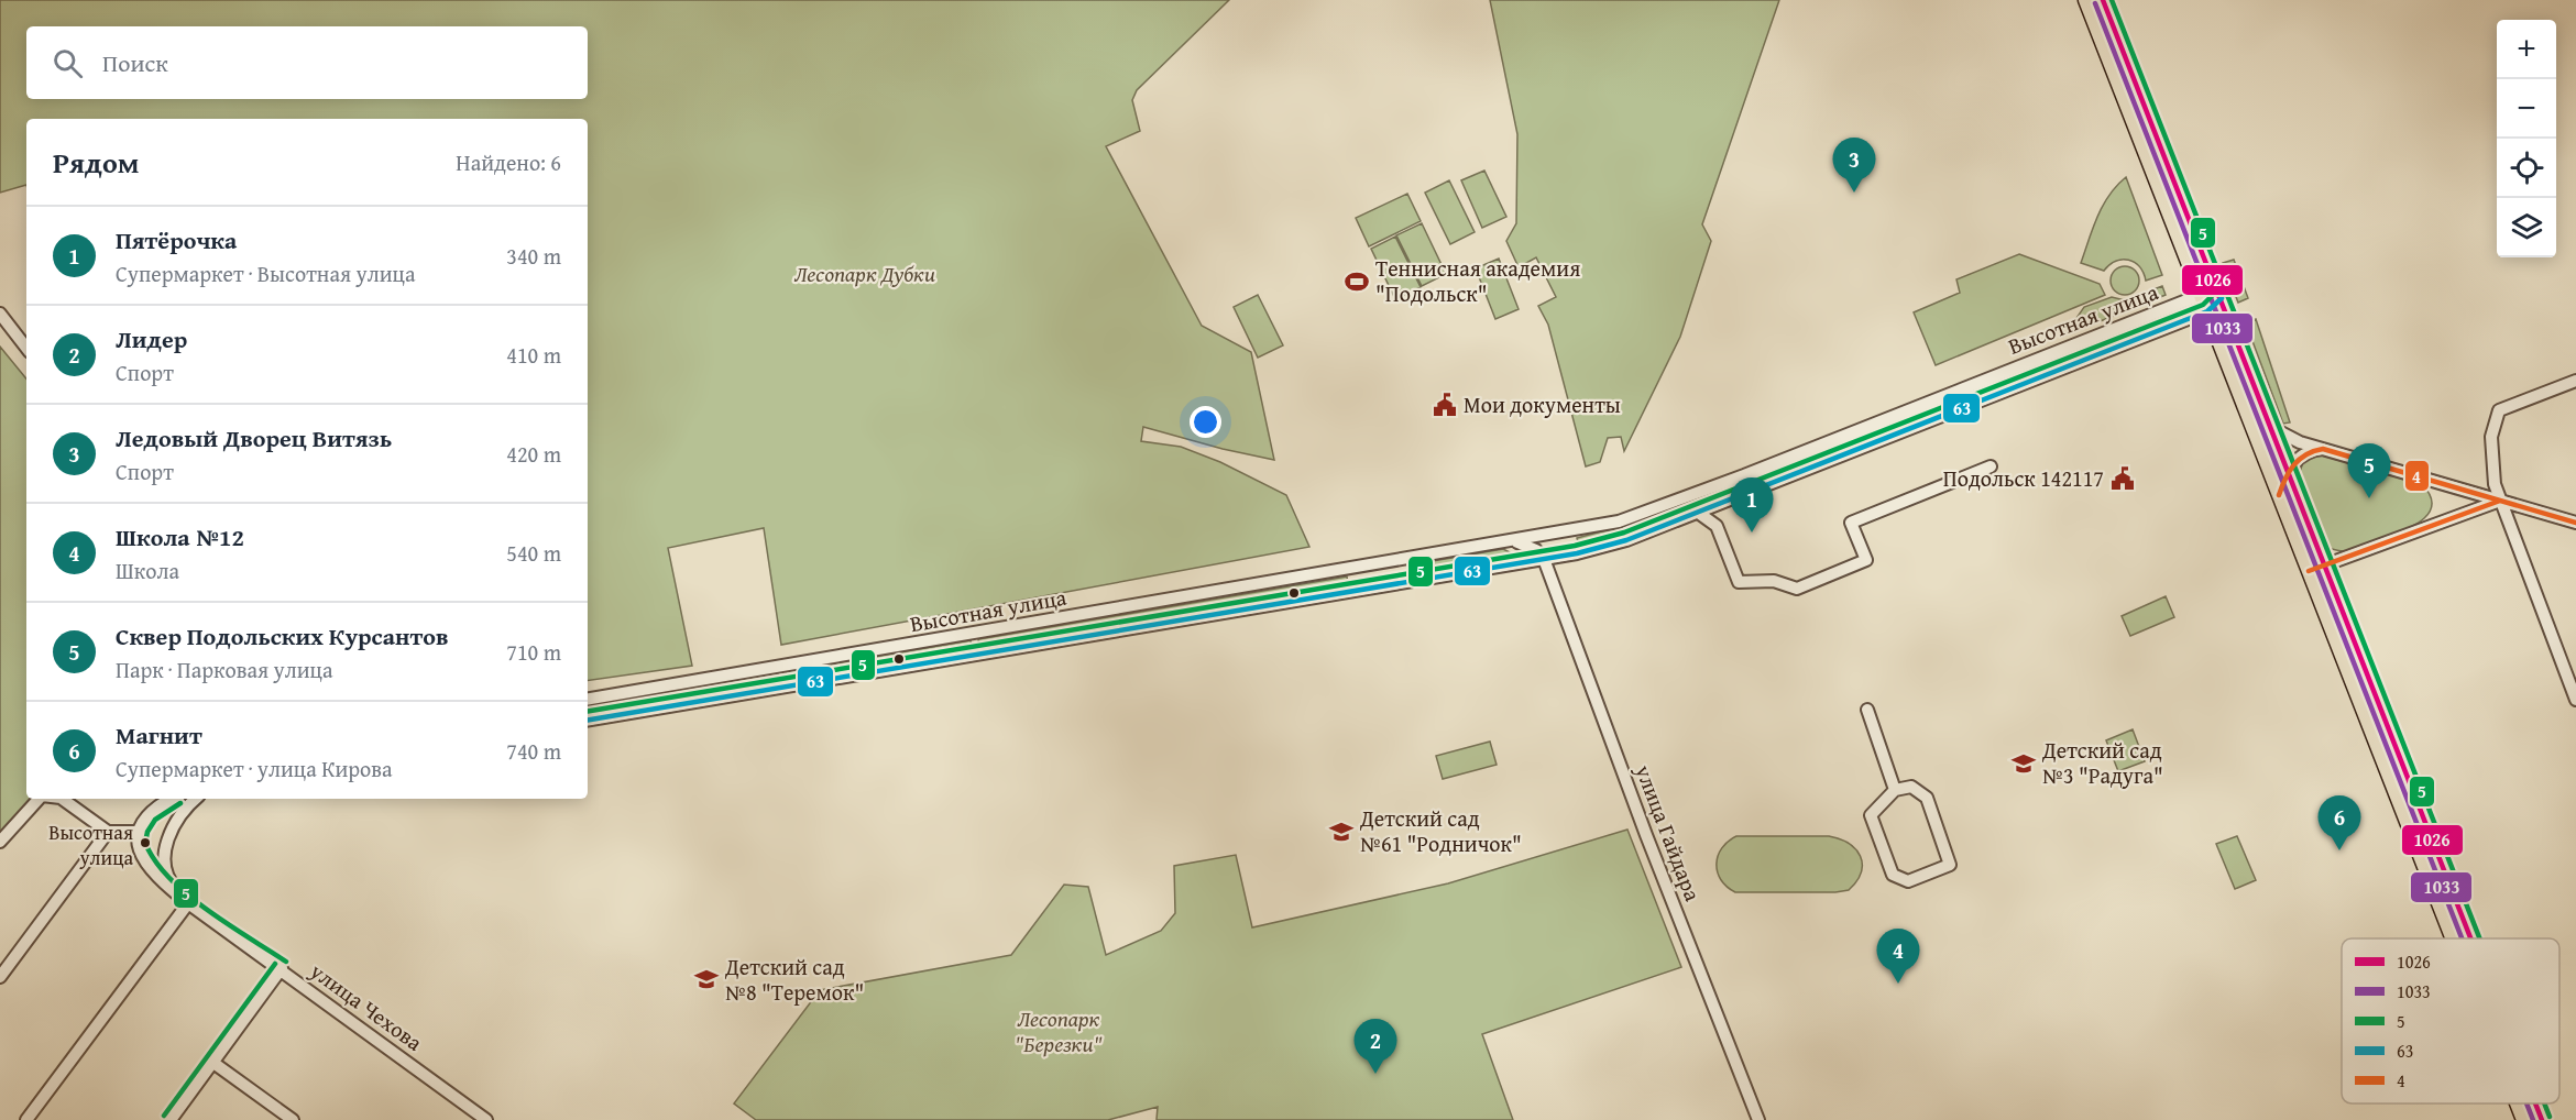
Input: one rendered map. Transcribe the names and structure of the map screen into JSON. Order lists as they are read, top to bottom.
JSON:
{
  "streets": {
    "street": ["Высотная улица", "улица Гайдара", "улица Чехова"]
  },
  "crossings": [
    ["Высотная улица", "улица Гайдара"]
  ],
  "parks": ["Лесопарк Дубки", "Лесопарк \"Березки\""],
  "places": {
    "sports": ["Теннисная академия \"Подольск\""],
    "public building": ["Мои документы", "Подольск 142117"],
    "school or university": ["Детский сад №3 \"Радуга\"", "Детский сад №61 \"Родничок\"", "Детский сад №8 \"Теремок\""],
    "other": ["Высотная улица"]
  },
  "lines": [
    "transit line 1026",
    "transit line 5",
    "transit line 1033",
    "transit line 63",
    "transit line 4"
  ],
  "legend": [
    "1026",
    "1033",
    "5",
    "63",
    "4"
  ],
  "page": {
    "map_buttons": ["+", "−"],
    "search": "Поиск",
    "heading": ["Рядом", "Найдено: 6"],
    "pins": [
      "3",
      "5",
      "1",
      "6",
      "4",
      "2"
    ],
    "list": [
      {
        "mark": "1",
        "name": "Пятёрочка",
        "note": "Супермаркет · Высотная улица",
        "value": "340 m"
      },
      {
        "mark": "2",
        "name": "Лидер",
        "note": "Спорт",
        "value": "410 m"
      },
      {
        "mark": "3",
        "name": "Ледовый Дворец Витязь",
        "note": "Спорт",
        "value": "420 m"
      },
      {
        "mark": "4",
        "name": "Школа №12",
        "note": "Школа",
        "value": "540 m"
      },
      {
        "mark": "5",
        "name": "Сквер Подольских Курсантов",
        "note": "Парк · Парковая улица",
        "value": "710 m"
      },
      {
        "mark": "6",
        "name": "Магнит",
        "note": "Супермаркет · улица Кирова",
        "value": "740 m"
      }
    ]
  }
}
